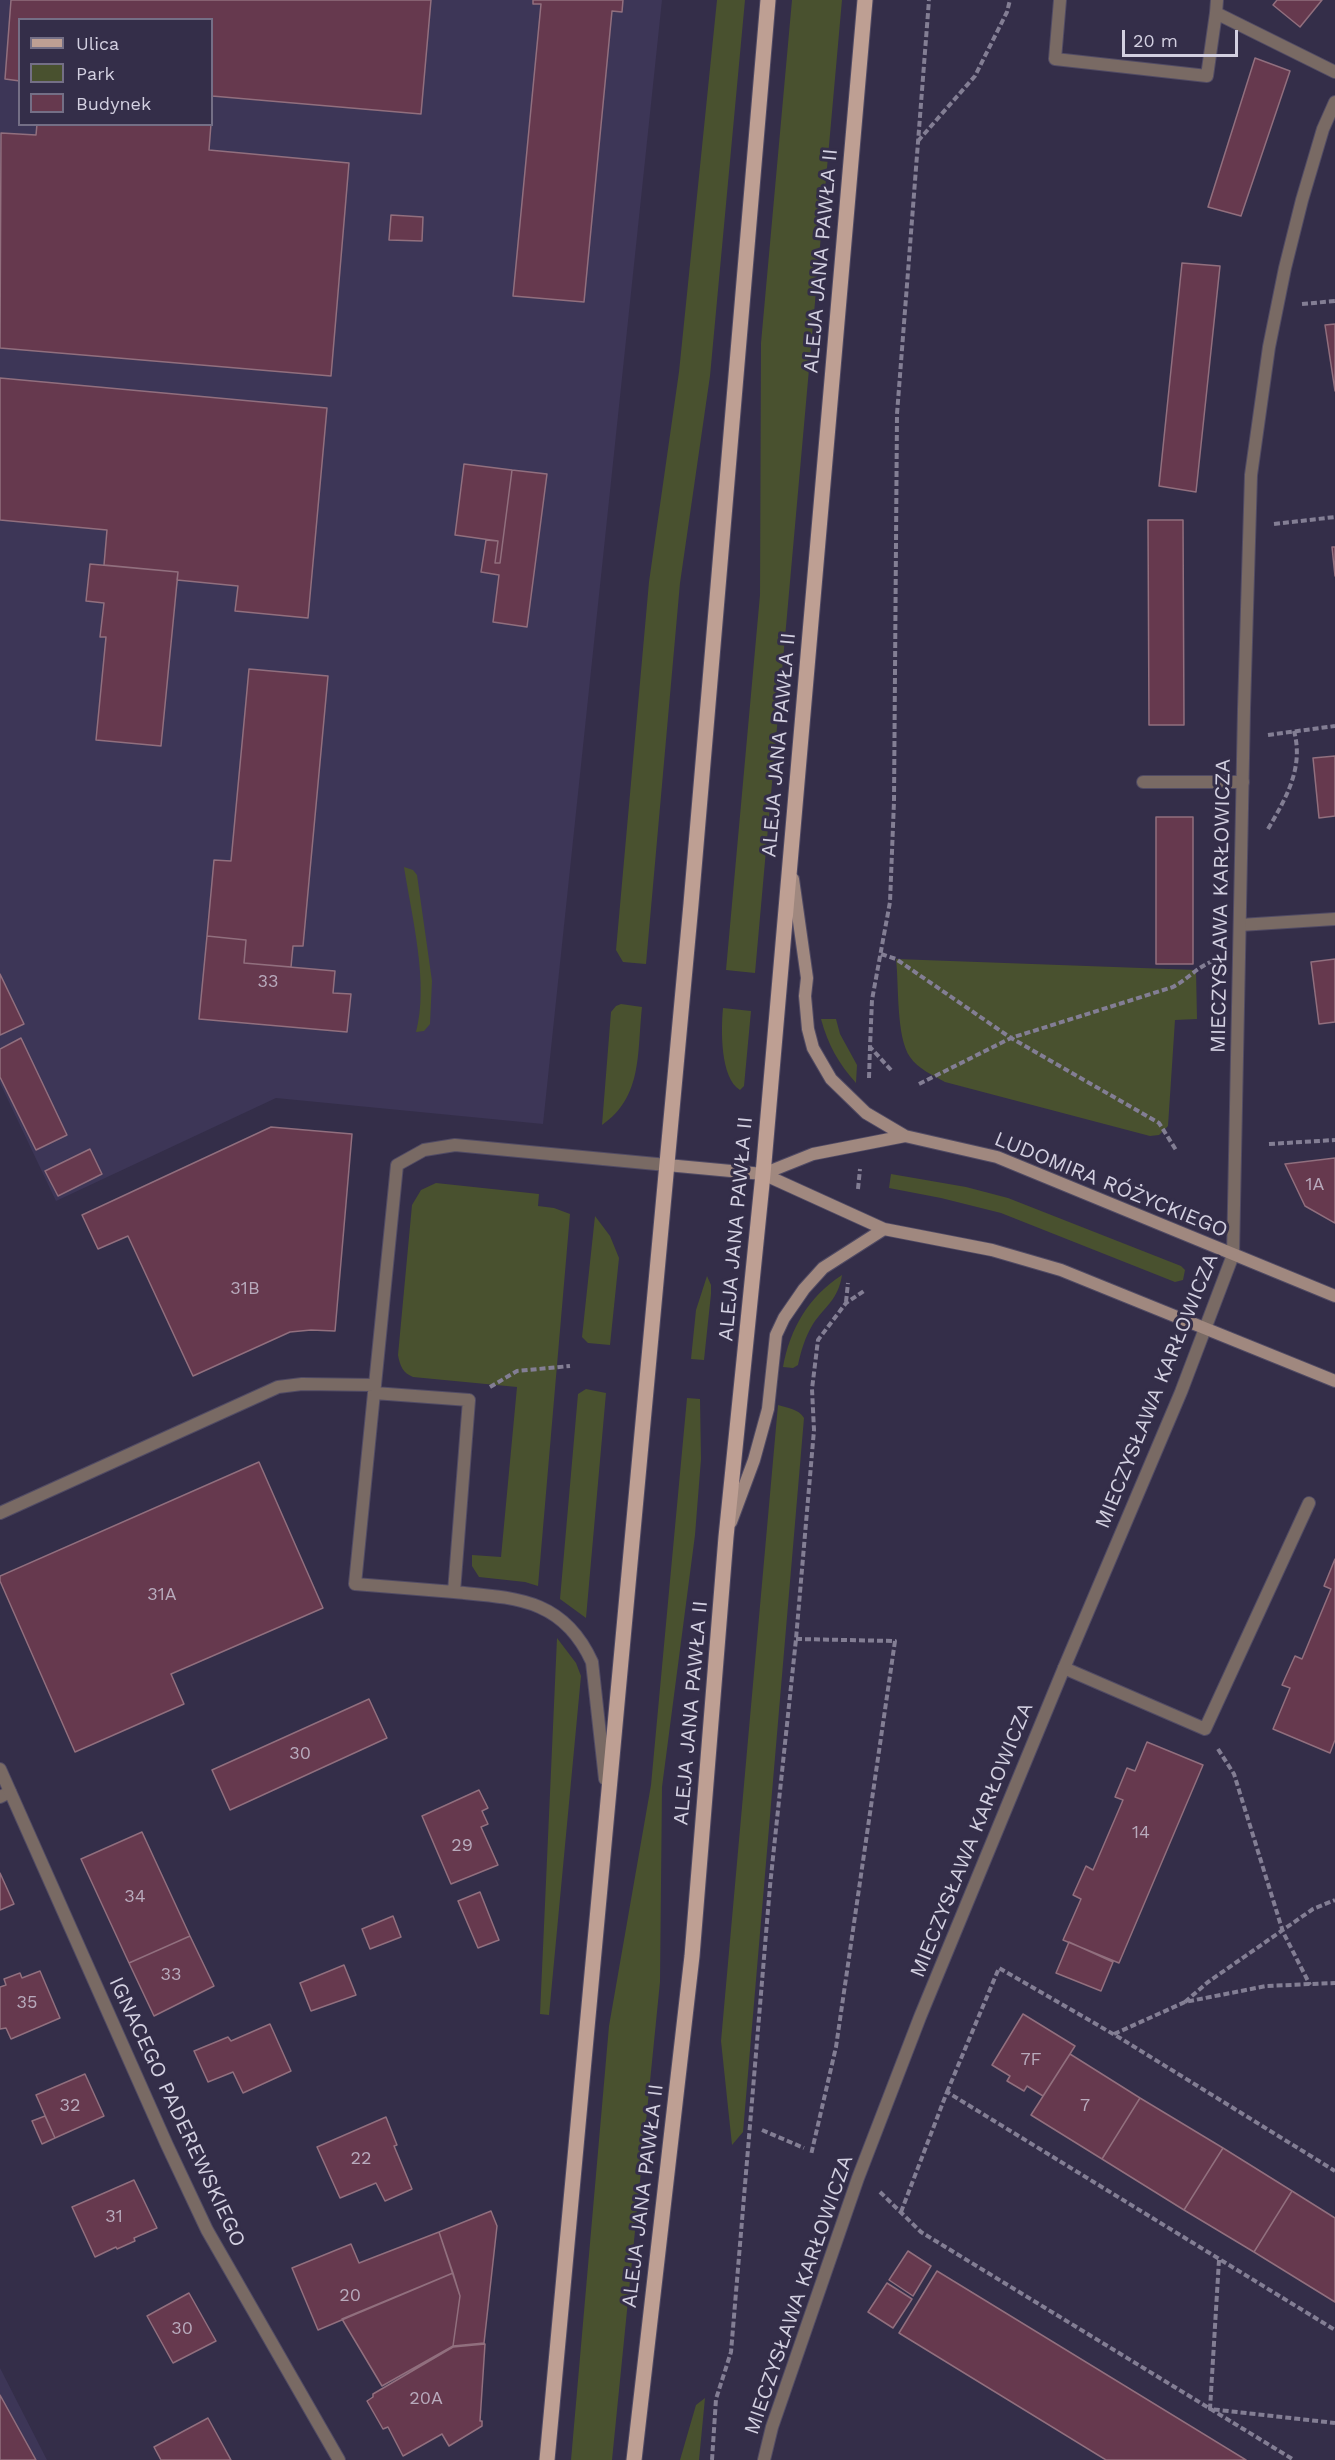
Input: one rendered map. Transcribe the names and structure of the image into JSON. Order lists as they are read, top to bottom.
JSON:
{
  "streets": {
    "main road": ["ALEJA JANA PAWŁA II"],
    "street": ["MIECZYSŁAWA KARŁOWICZA", "LUDOMIRA RÓŻYCKIEGO", "IGNACEGO PADEREWSKIEGO"]
  },
  "crossings": [
    ["ALEJA JANA PAWŁA II", "LUDOMIRA RÓŻYCKIEGO"],
    ["MIECZYSŁAWA KARŁOWICZA", "LUDOMIRA RÓŻYCKIEGO"]
  ],
  "house_numbers": [
    "33",
    "1A",
    "31B",
    "31A",
    "30",
    "14",
    "29",
    "34",
    "33",
    "35",
    "7F",
    "32",
    "7",
    "22",
    "31",
    "20",
    "30",
    "20A"
  ],
  "legend": ["Ulica", "Park", "Budynek"],
  "scale_bar": "20 m"
}
